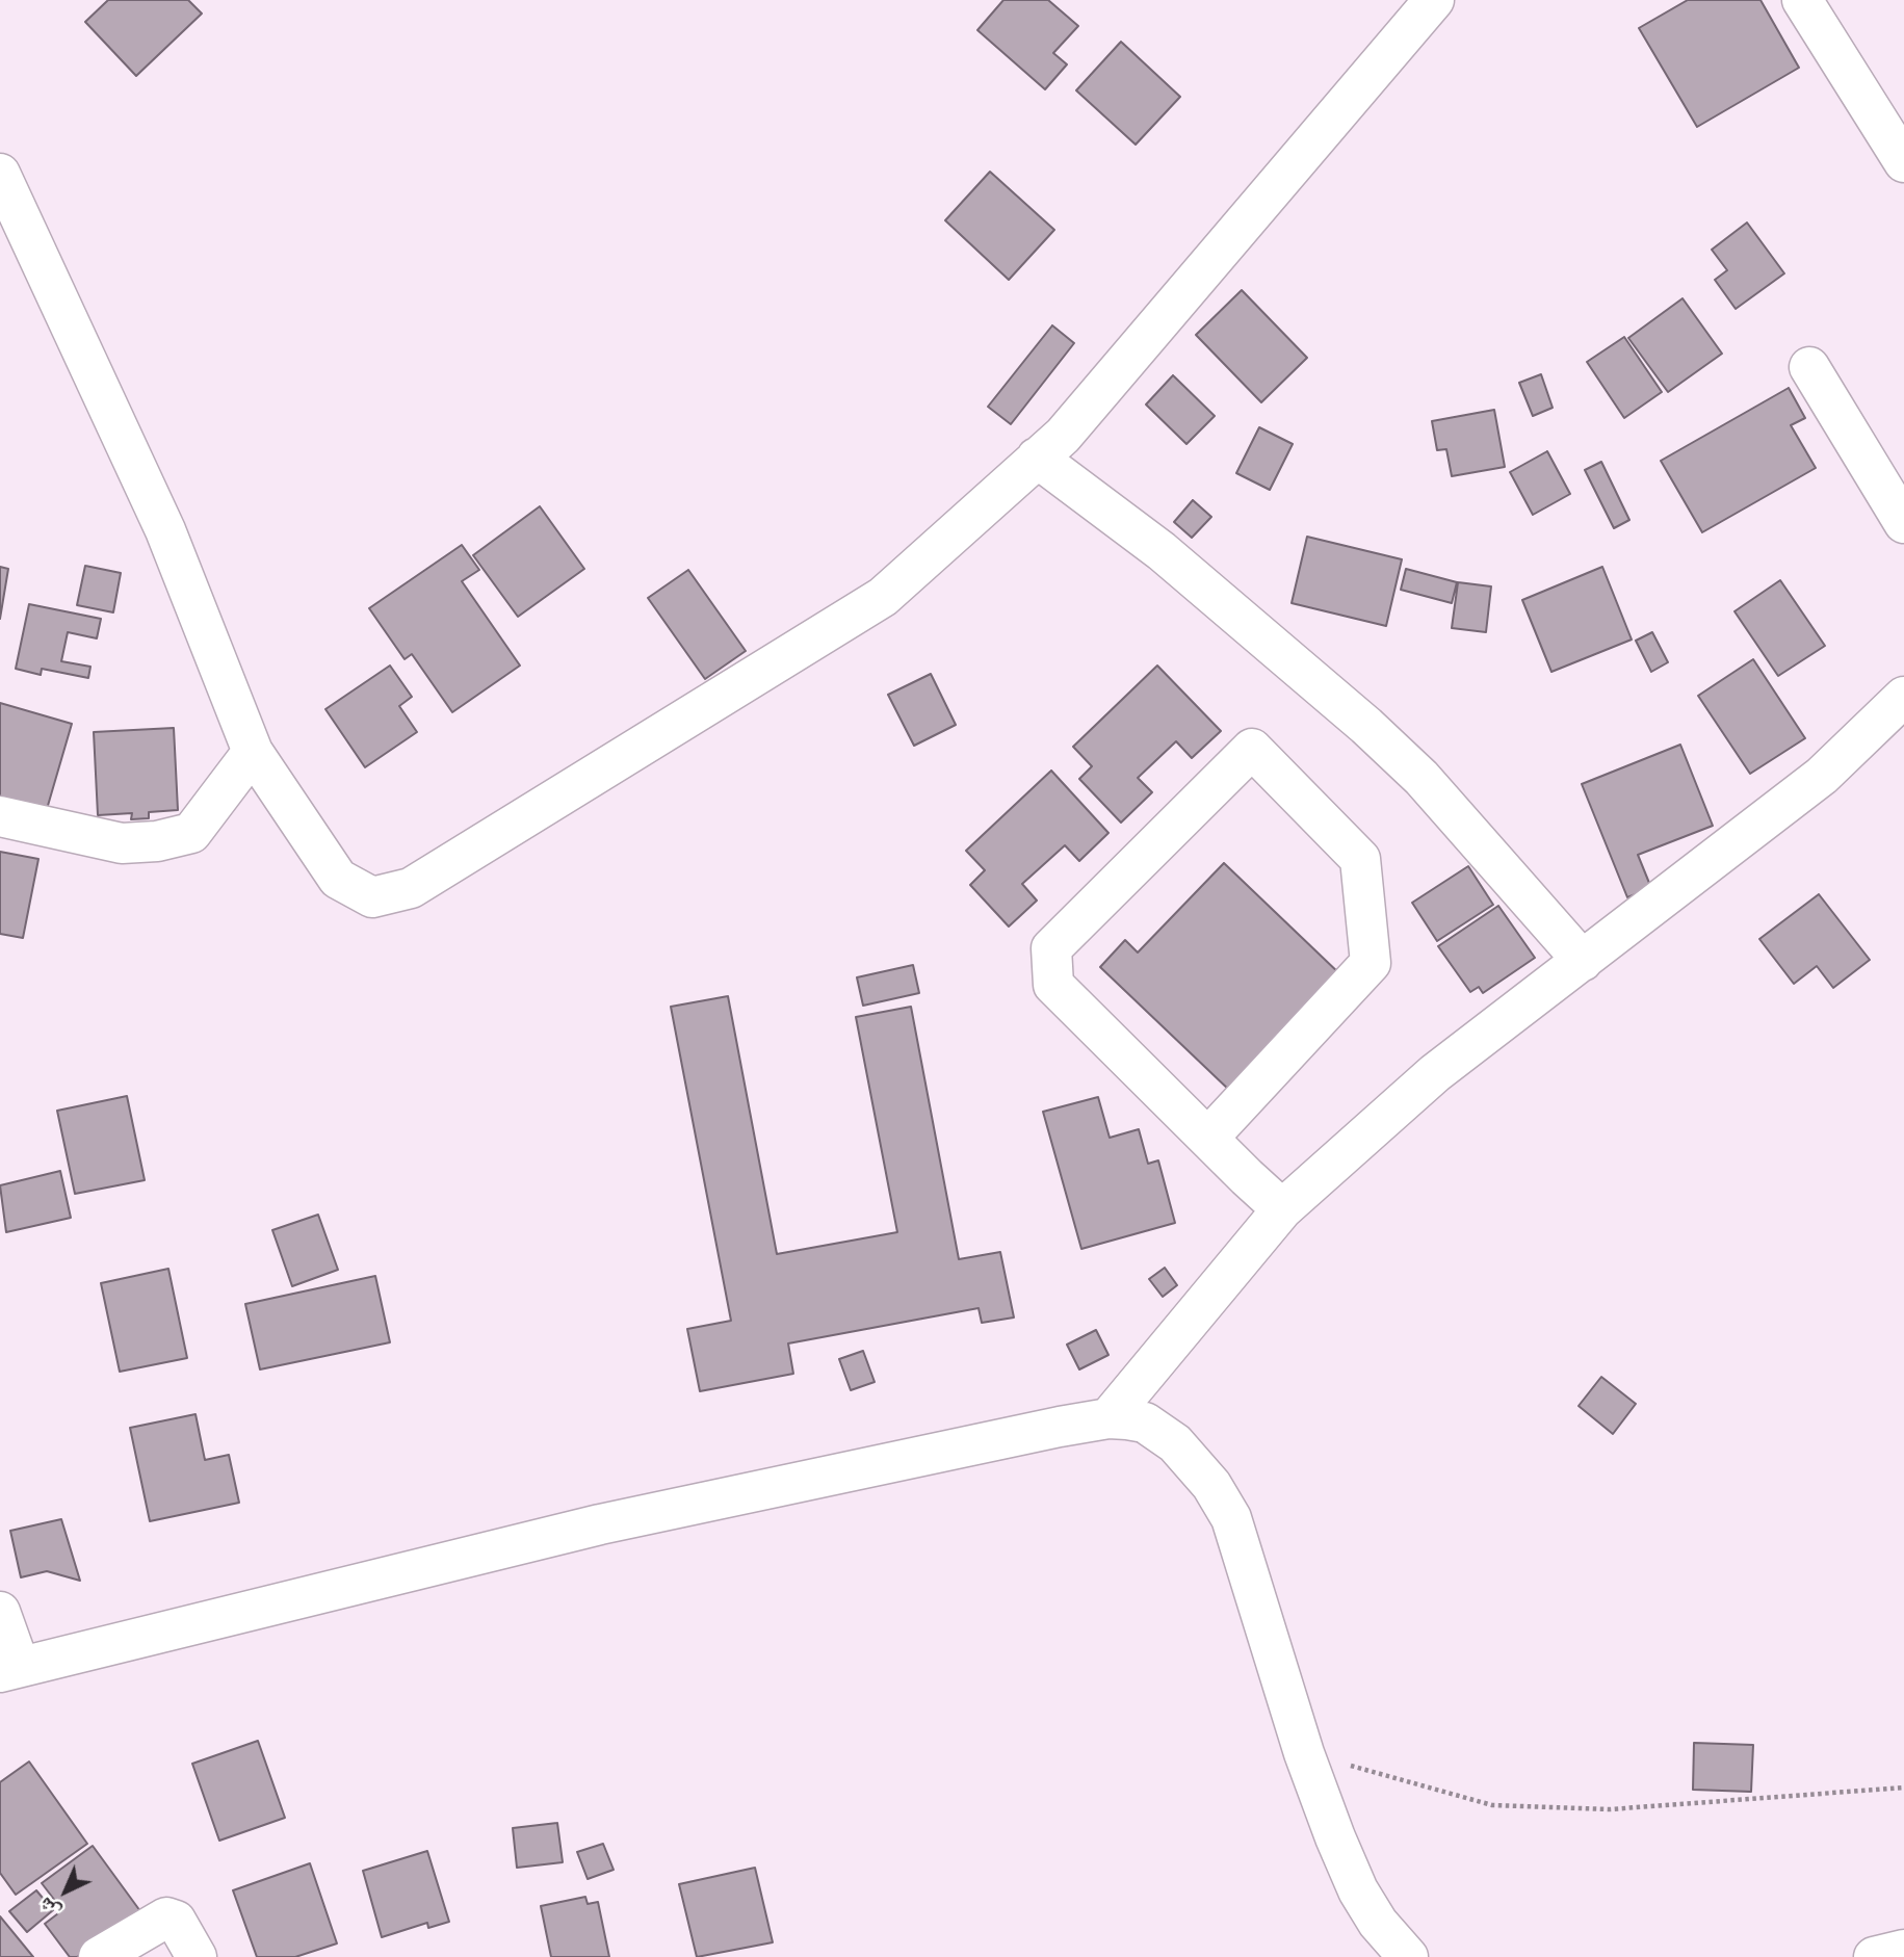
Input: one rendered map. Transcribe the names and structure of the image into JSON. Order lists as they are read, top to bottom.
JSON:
{
  "north": "bottom left"
}
